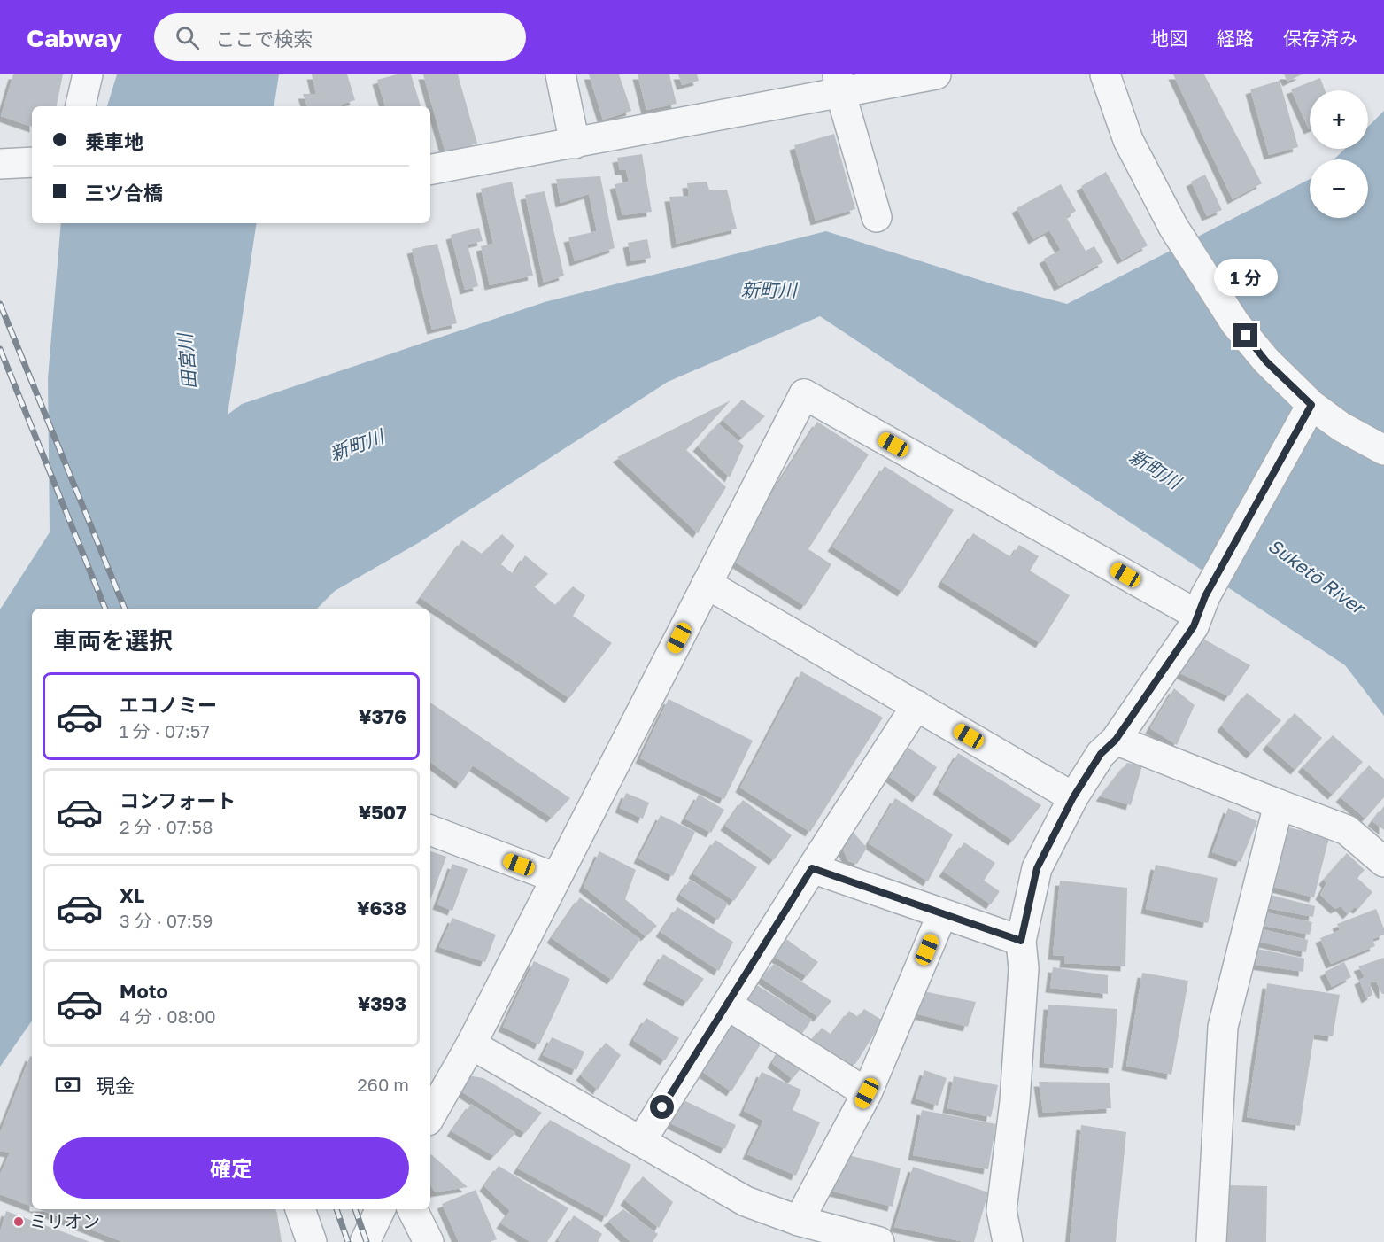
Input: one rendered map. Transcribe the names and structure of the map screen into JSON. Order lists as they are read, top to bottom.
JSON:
{
  "water": ["新町川", "田宮川", "Suketō River"],
  "places": ["ミリオン"],
  "page": {
    "header": "Cabway",
    "search": "ここで検索",
    "nav": ["地図", "経路", "保存済み"],
    "map_buttons": ["+", "−"],
    "banner": ["乗車地", "三ツ合橋"],
    "bubble": "1 分",
    "heading": "車両を選択",
    "list": [
      {
        "name": "エコノミー",
        "note": "1 分 · 07:57",
        "value": "¥376"
      },
      {
        "name": "コンフォート",
        "note": "2 分 · 07:58",
        "value": "¥507"
      },
      {
        "name": "XL",
        "note": "3 分 · 07:59",
        "value": "¥638"
      },
      {
        "name": "Moto",
        "note": "4 分 · 08:00",
        "value": "¥393"
      }
    ],
    "pay": ["現金", "260 m"],
    "buttons": "確定"
  }
}
